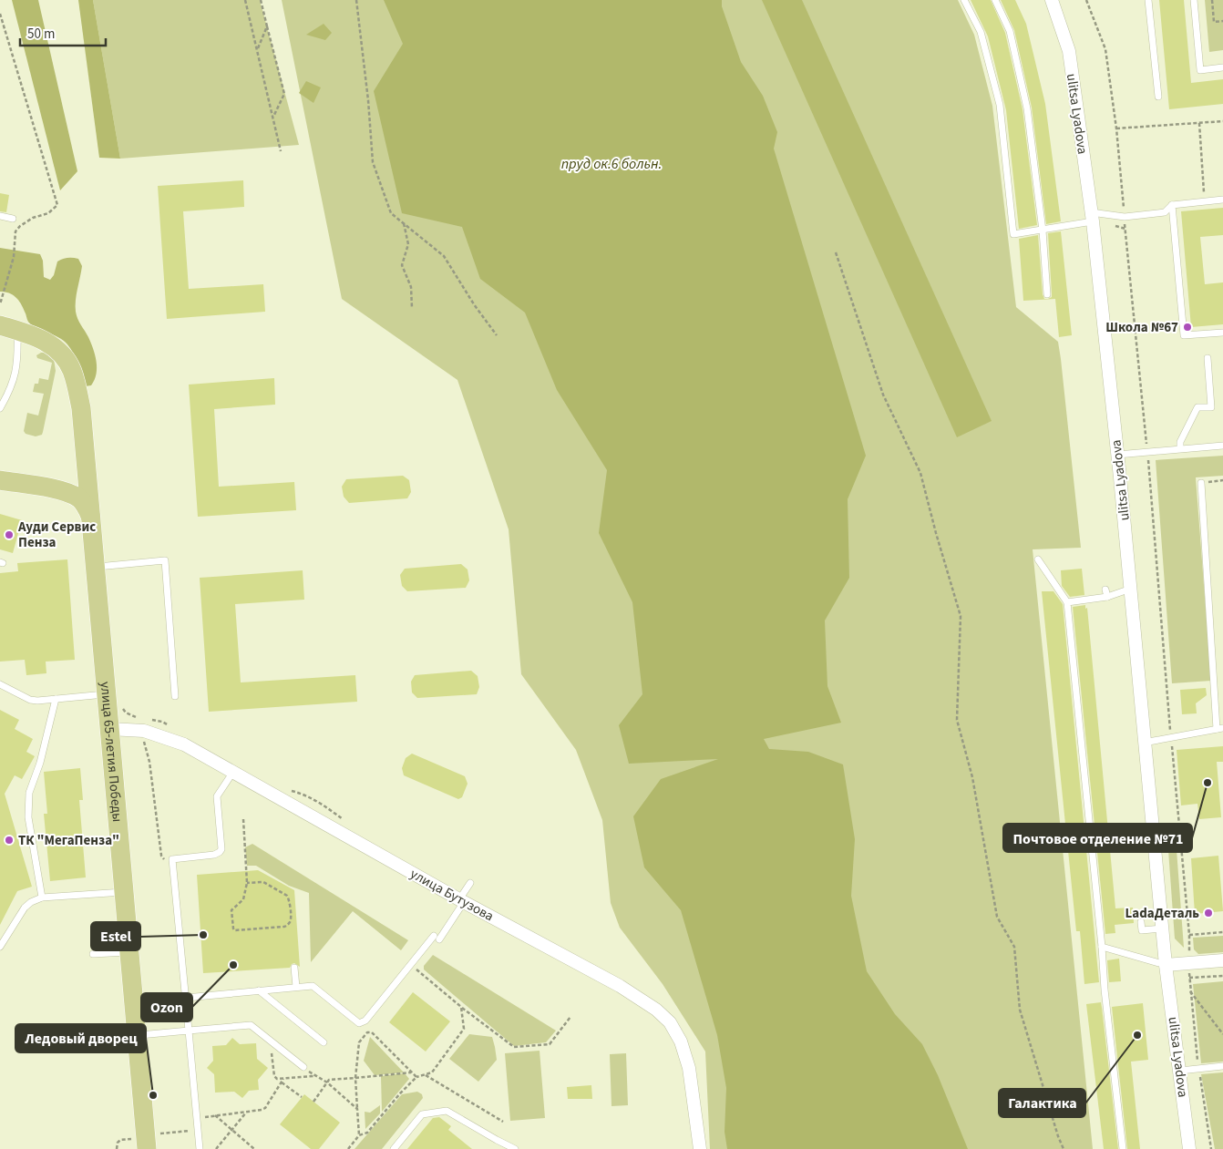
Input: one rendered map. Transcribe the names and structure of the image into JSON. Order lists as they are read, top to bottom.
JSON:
{
  "streets": {
    "main road": ["улица 65-летия Победы"],
    "street": ["ulitsa Lyadova", "улица Бутузова"]
  },
  "crossings": [
    ["улица 65-летия Победы", "улица Бутузова"]
  ],
  "water": ["пруд ок.6 больн."],
  "places": [
    "Школа №67",
    "Ауди Сервис Пенза",
    "Почтовое отделение №71",
    "ТК \"МегаПенза\"",
    "LadaДеталь",
    "Estel",
    "Ozon",
    "Галактика",
    "Ледовый дворец"
  ],
  "scale_bar": "50 m"
}
